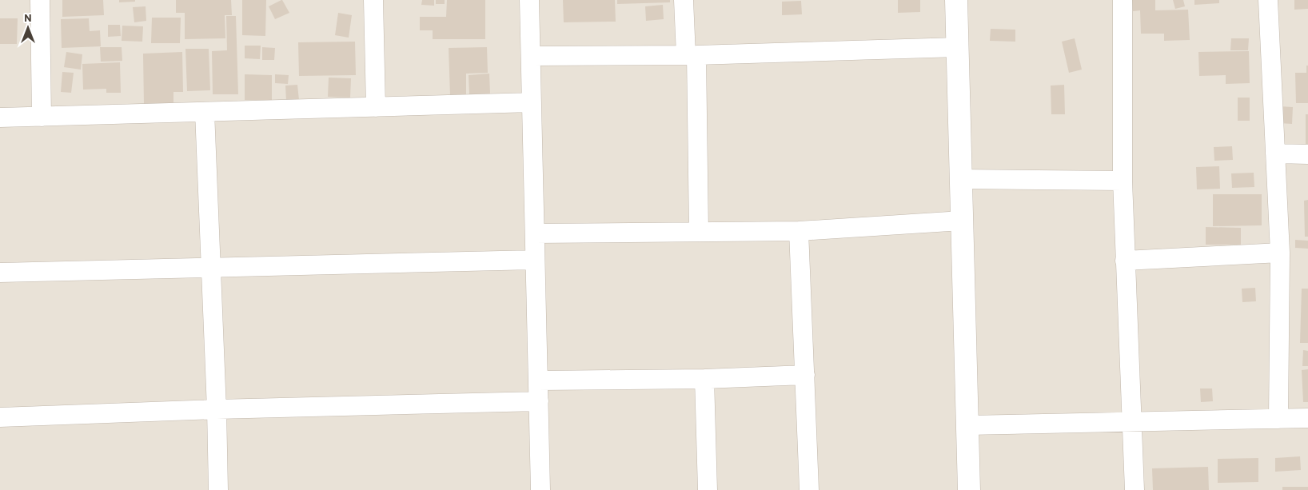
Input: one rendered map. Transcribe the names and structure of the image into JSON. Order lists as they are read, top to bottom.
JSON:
{
  "north": "top"
}
